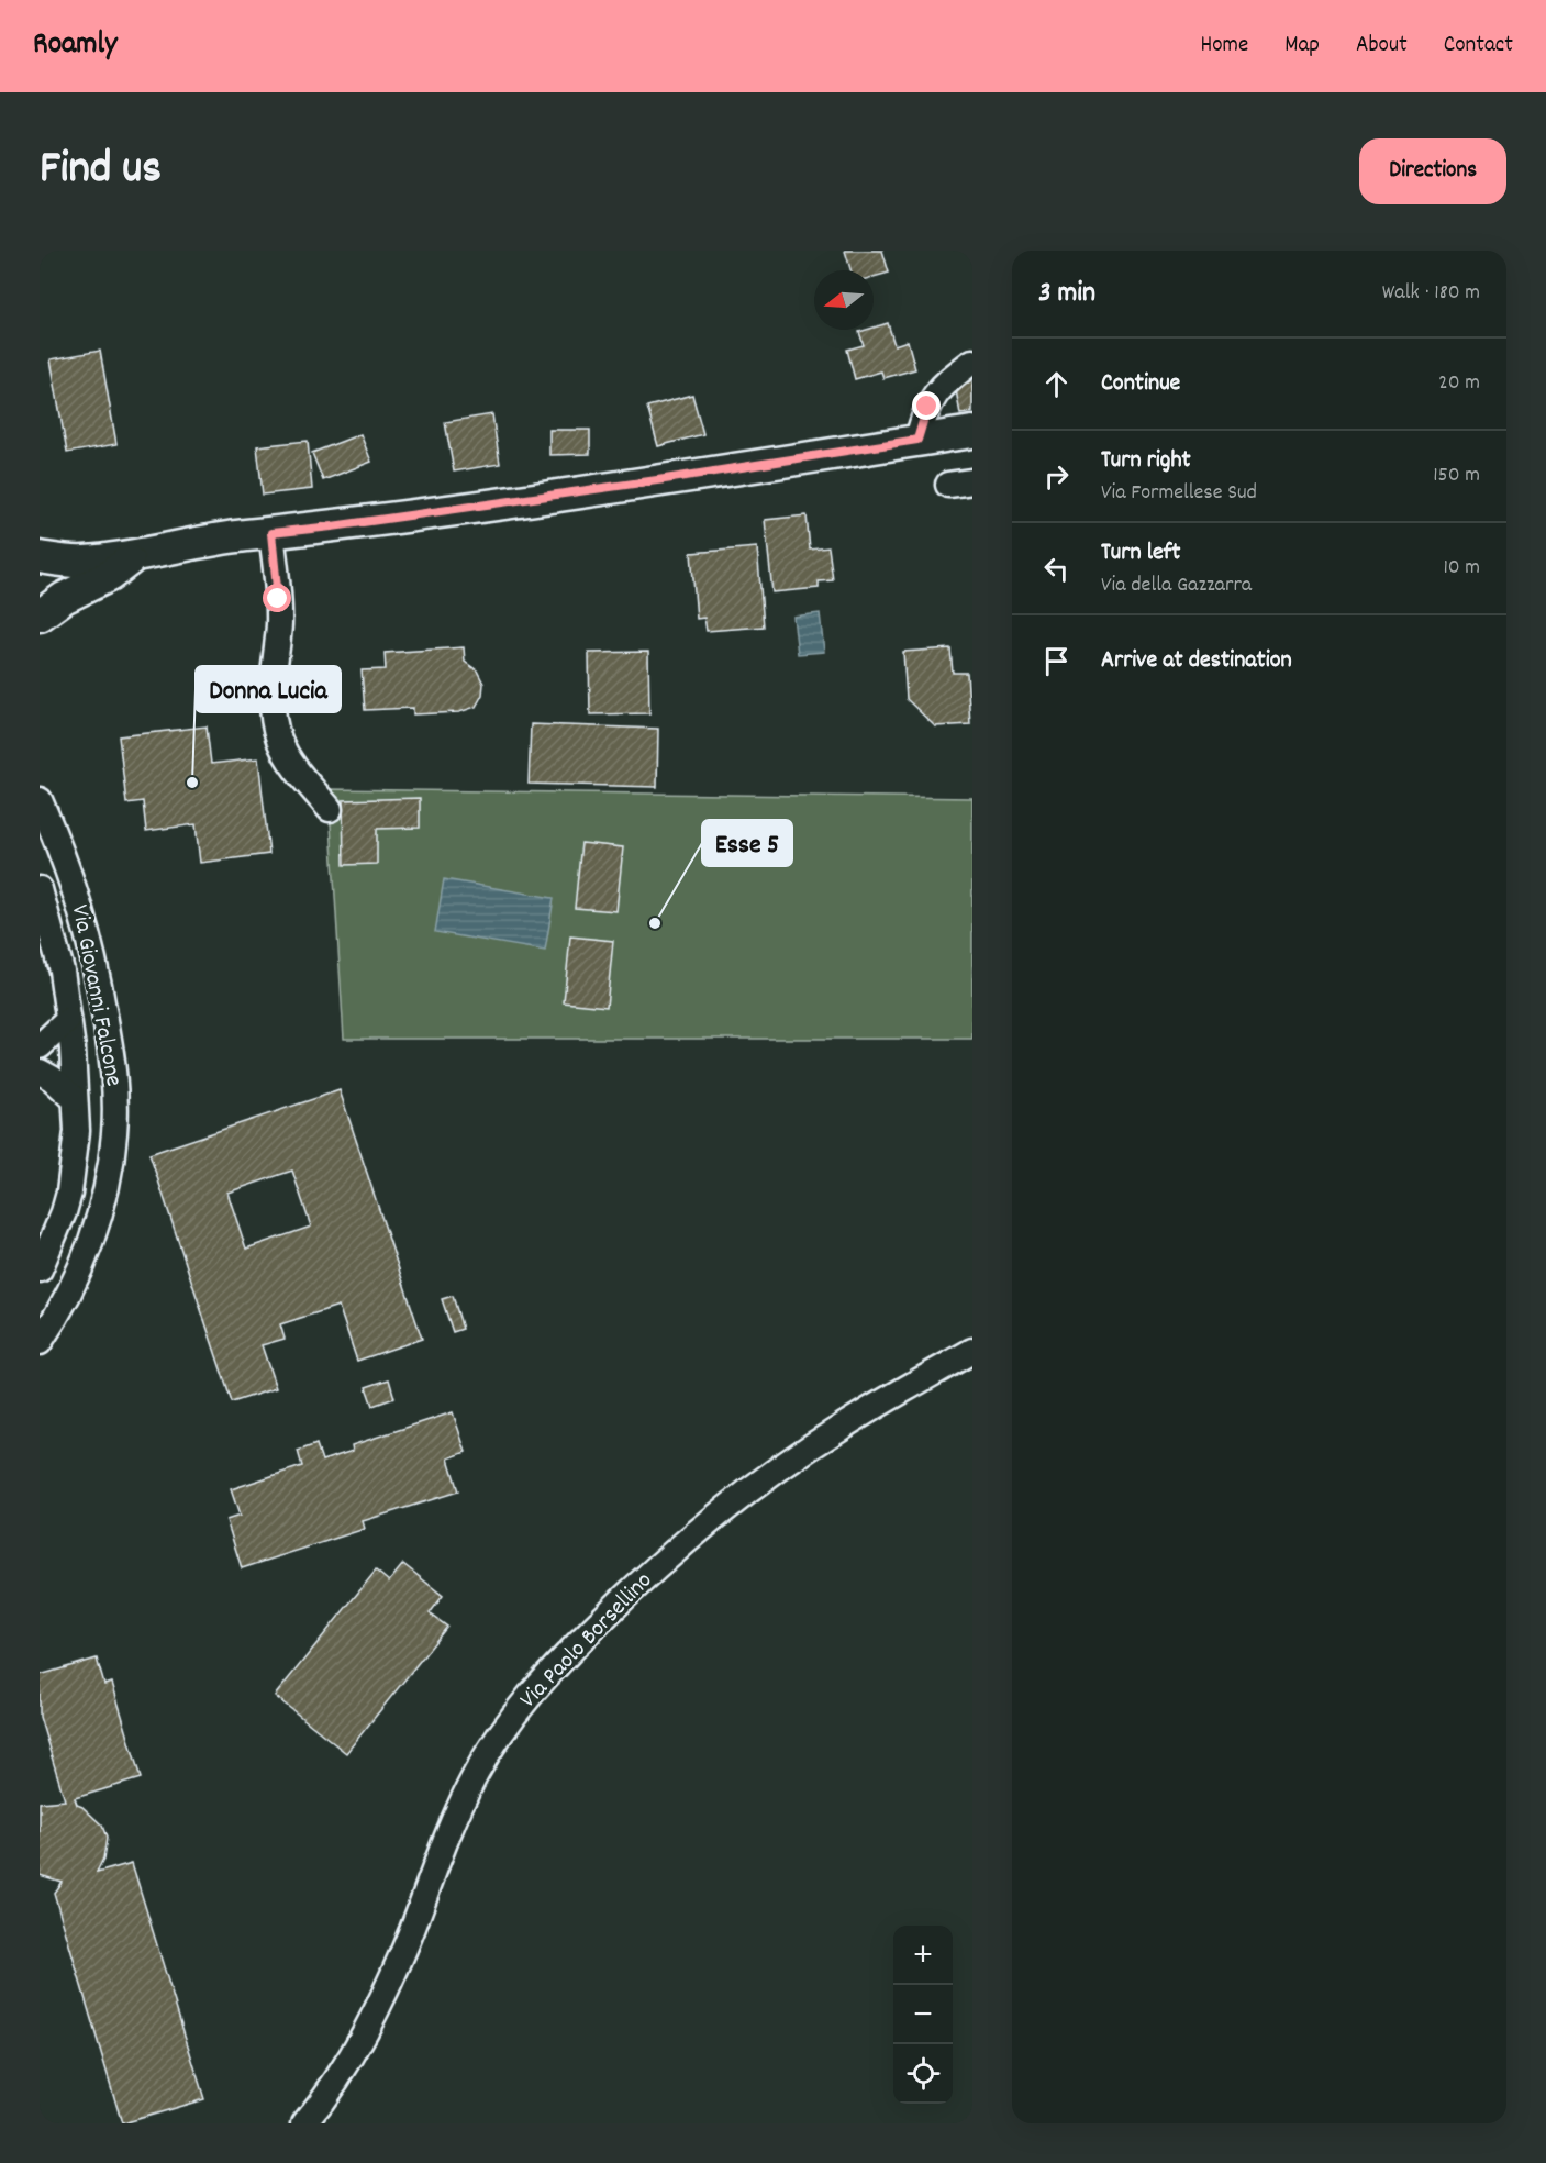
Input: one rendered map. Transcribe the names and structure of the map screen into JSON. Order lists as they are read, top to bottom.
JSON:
{
  "streets": {
    "street": ["Via Giovanni Falcone", "Via Paolo Borsellino"]
  },
  "places": ["Donna Lucia", "Esse 5"],
  "north": "left",
  "page": {
    "header": "Roamly",
    "nav": [
      "Home",
      "Map",
      "About",
      "Contact"
    ],
    "title": "Find us",
    "buttons": "Directions",
    "heading": ["3 min", "Walk · 180 m"],
    "list": [
      ["Continue", "20 m"],
      ["Turn right", "Via Formellese Sud", "150 m"],
      ["Turn left", "Via della Gazzarra", "10 m"],
      "Arrive at destination"
    ],
    "map_buttons": ["+", "−"]
  }
}
